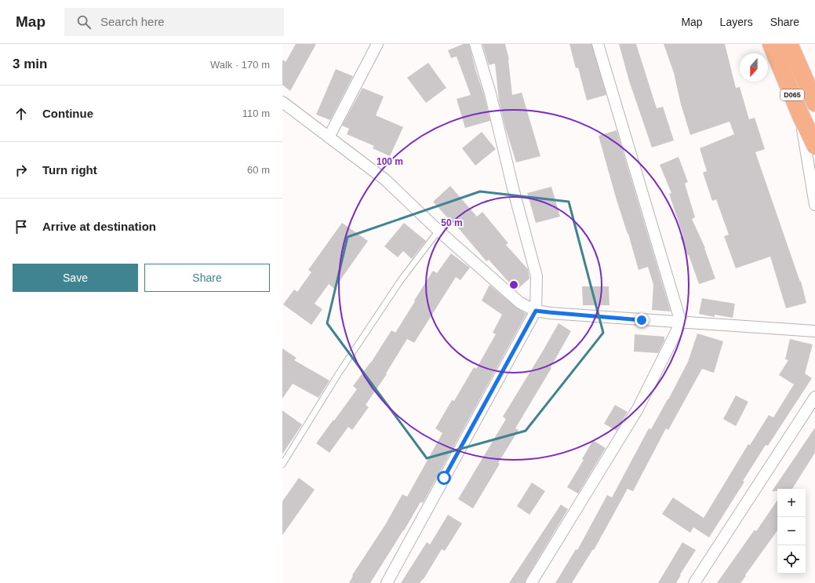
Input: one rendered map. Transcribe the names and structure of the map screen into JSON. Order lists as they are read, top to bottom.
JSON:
{
  "streets": {
    "main road": ["D065"]
  },
  "north": "bottom",
  "page": {
    "header": "Map",
    "search": "Search here",
    "nav": ["Map", "Layers", "Share"],
    "heading": ["3 min", "Walk · 170 m"],
    "list": [
      ["Continue", "110 m"],
      ["Turn right", "60 m"],
      "Arrive at destination"
    ],
    "buttons": ["Save", "Share"],
    "map_buttons": ["+", "−"]
  },
  "rings": ["100 m", "50 m"]
}
